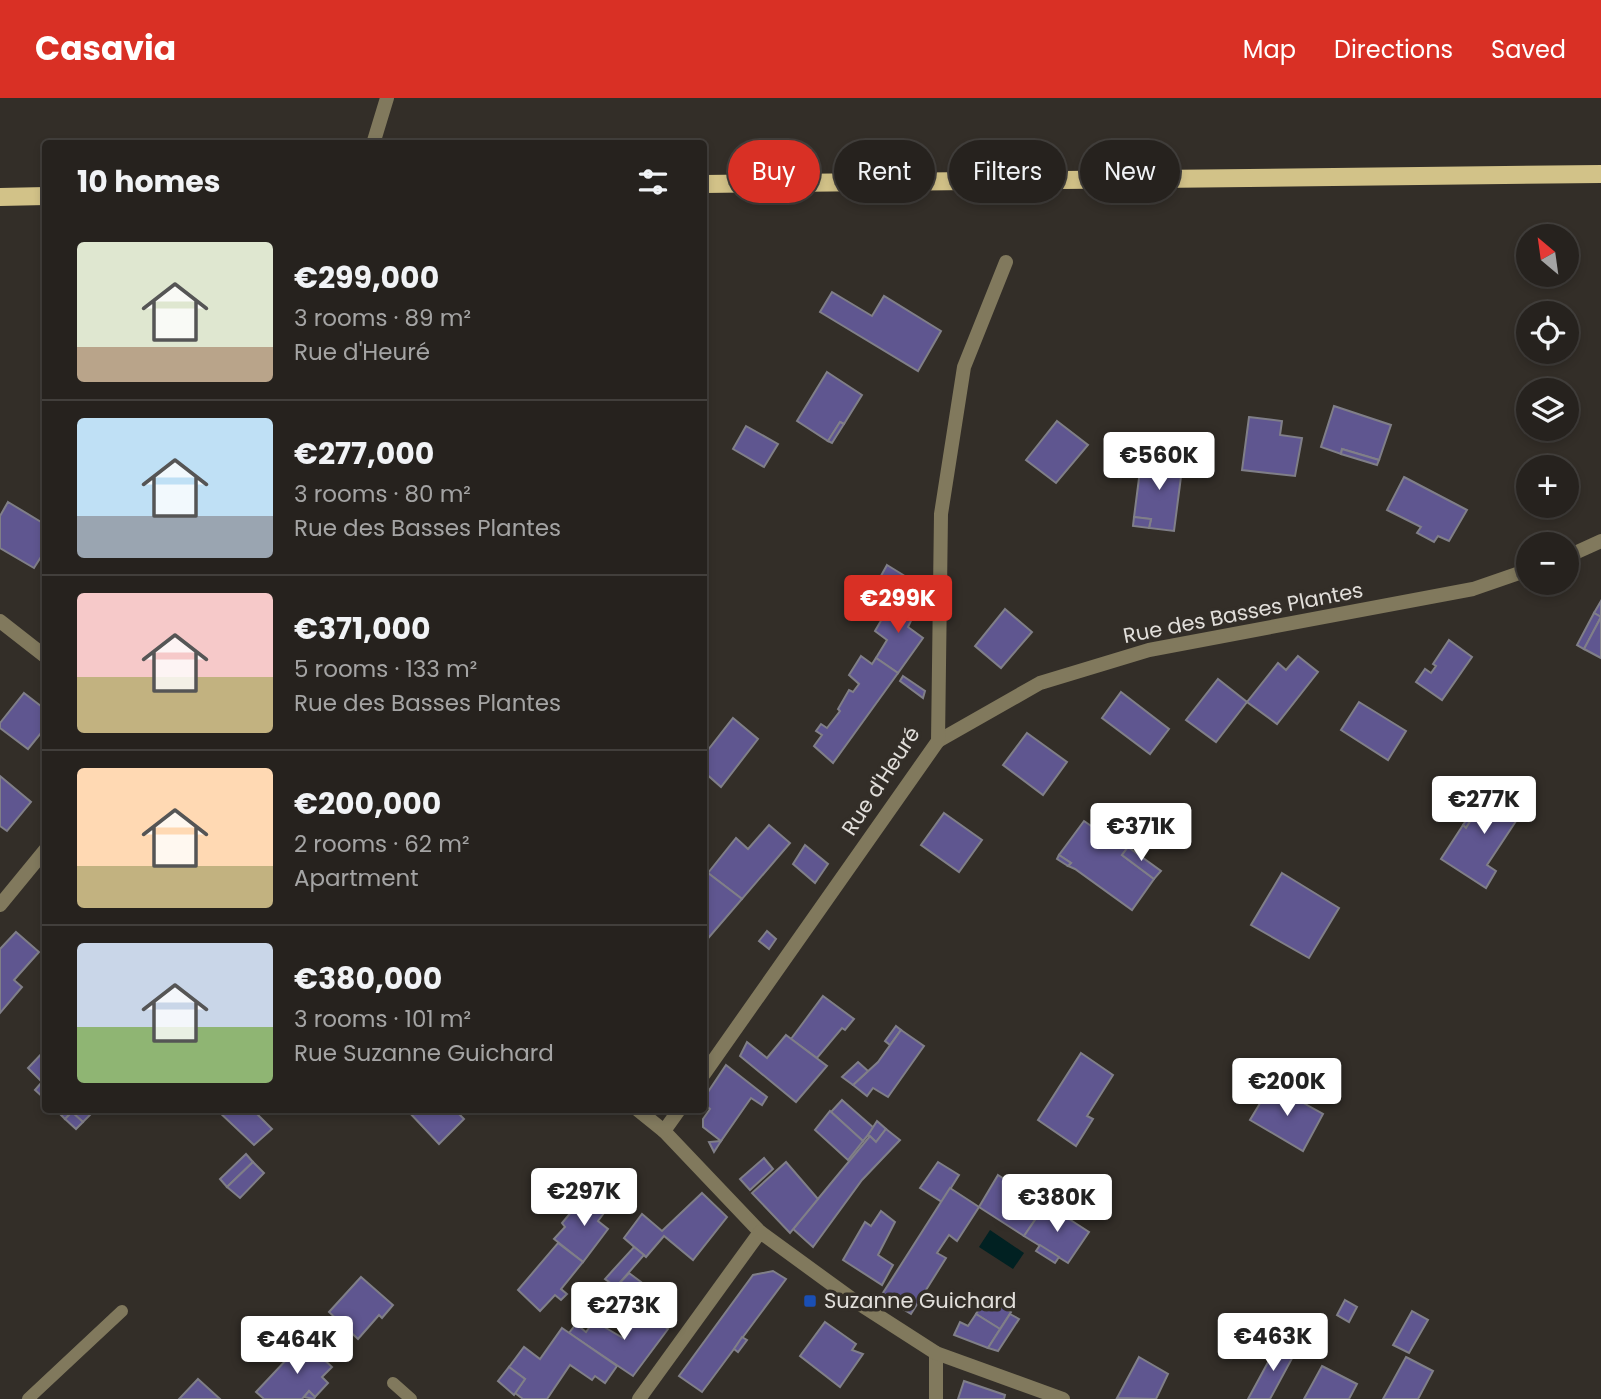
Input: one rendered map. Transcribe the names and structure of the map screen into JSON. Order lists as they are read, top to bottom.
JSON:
{
  "streets": {
    "street": ["Rue des Basses Plantes", "Rue d'Heuré"]
  },
  "crossings": [
    ["Rue des Basses Plantes", "Rue d'Heuré"]
  ],
  "places": {
    "transit": ["Suzanne Guichard"]
  },
  "north": "top left",
  "page": {
    "header": "Casavia",
    "nav": ["Map", "Directions", "Saved"],
    "chip": [
      "Buy",
      "Rent",
      "Filters",
      "New"
    ],
    "heading": "10 homes",
    "map_buttons": ["+", "−"],
    "list": [
      {
        "name": "€299,000",
        "note": "3 rooms · 89 m² · Rue d'Heuré"
      },
      {
        "name": "€277,000",
        "note": "3 rooms · 80 m² · Rue des Basses Plantes"
      },
      {
        "name": "€371,000",
        "note": "5 rooms · 133 m² · Rue des Basses Plantes"
      },
      {
        "name": "€200,000",
        "note": "2 rooms · 62 m² · Apartment"
      },
      {
        "name": "€380,000",
        "note": "3 rooms · 101 m² · Rue Suzanne Guichard"
      }
    ],
    "price": [
      "€560K",
      "€299K",
      "€277K",
      "€371K",
      "€200K",
      "€297K",
      "€380K",
      "€273K",
      "€463K",
      "€464K"
    ]
  }
}
